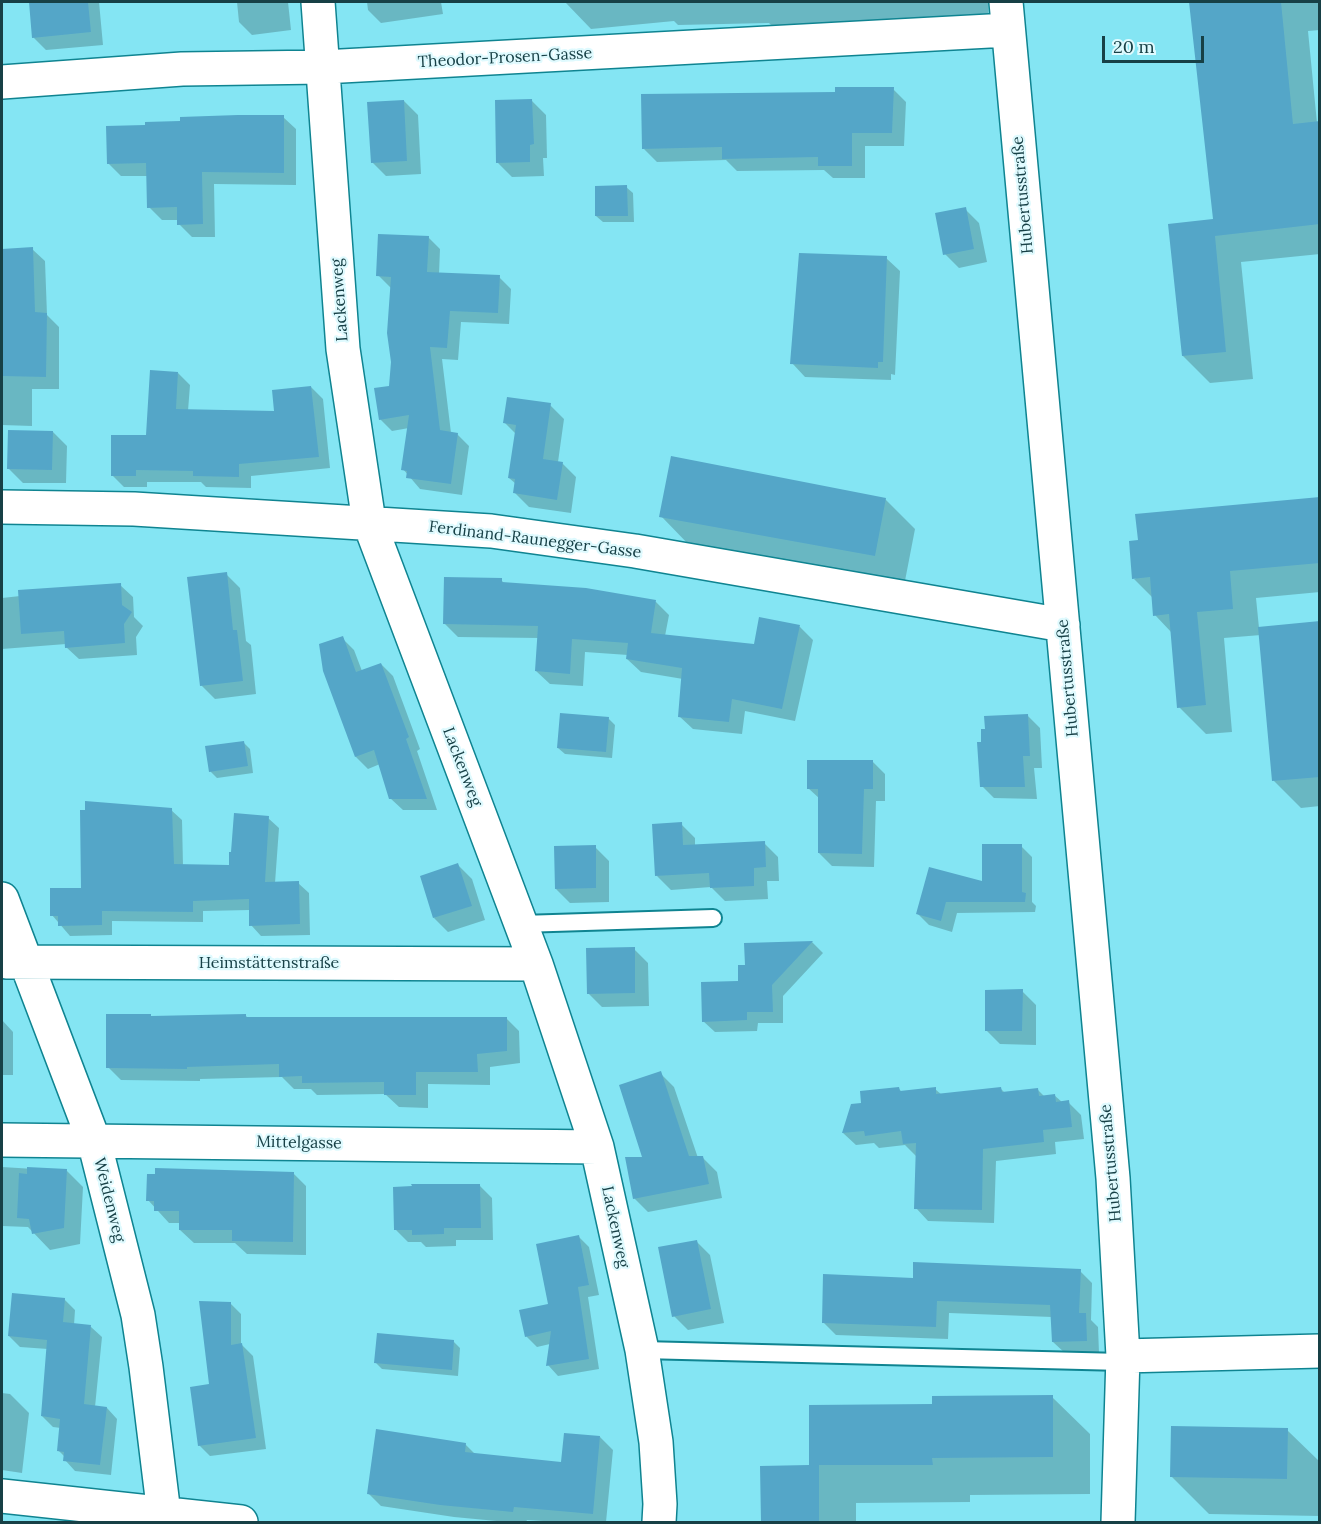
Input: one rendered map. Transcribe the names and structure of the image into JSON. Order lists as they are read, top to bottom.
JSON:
{
  "streets": {
    "street": [
      "Theodor-Prosen-Gasse",
      "Hubertusstraße",
      "Lackenweg",
      "Ferdinand-Raunegger-Gasse",
      "Heimstättenstraße",
      "Mittelgasse",
      "Weidenweg"
    ]
  },
  "crossings": [
    ["Theodor-Prosen-Gasse", "Hubertusstraße"],
    ["Theodor-Prosen-Gasse", "Lackenweg"],
    ["Hubertusstraße", "Ferdinand-Raunegger-Gasse"],
    ["Lackenweg", "Ferdinand-Raunegger-Gasse"],
    ["Lackenweg", "Heimstättenstraße"],
    ["Lackenweg", "Mittelgasse"],
    ["Heimstättenstraße", "Weidenweg"],
    ["Mittelgasse", "Weidenweg"]
  ],
  "scale_bar": "20 m"
}
